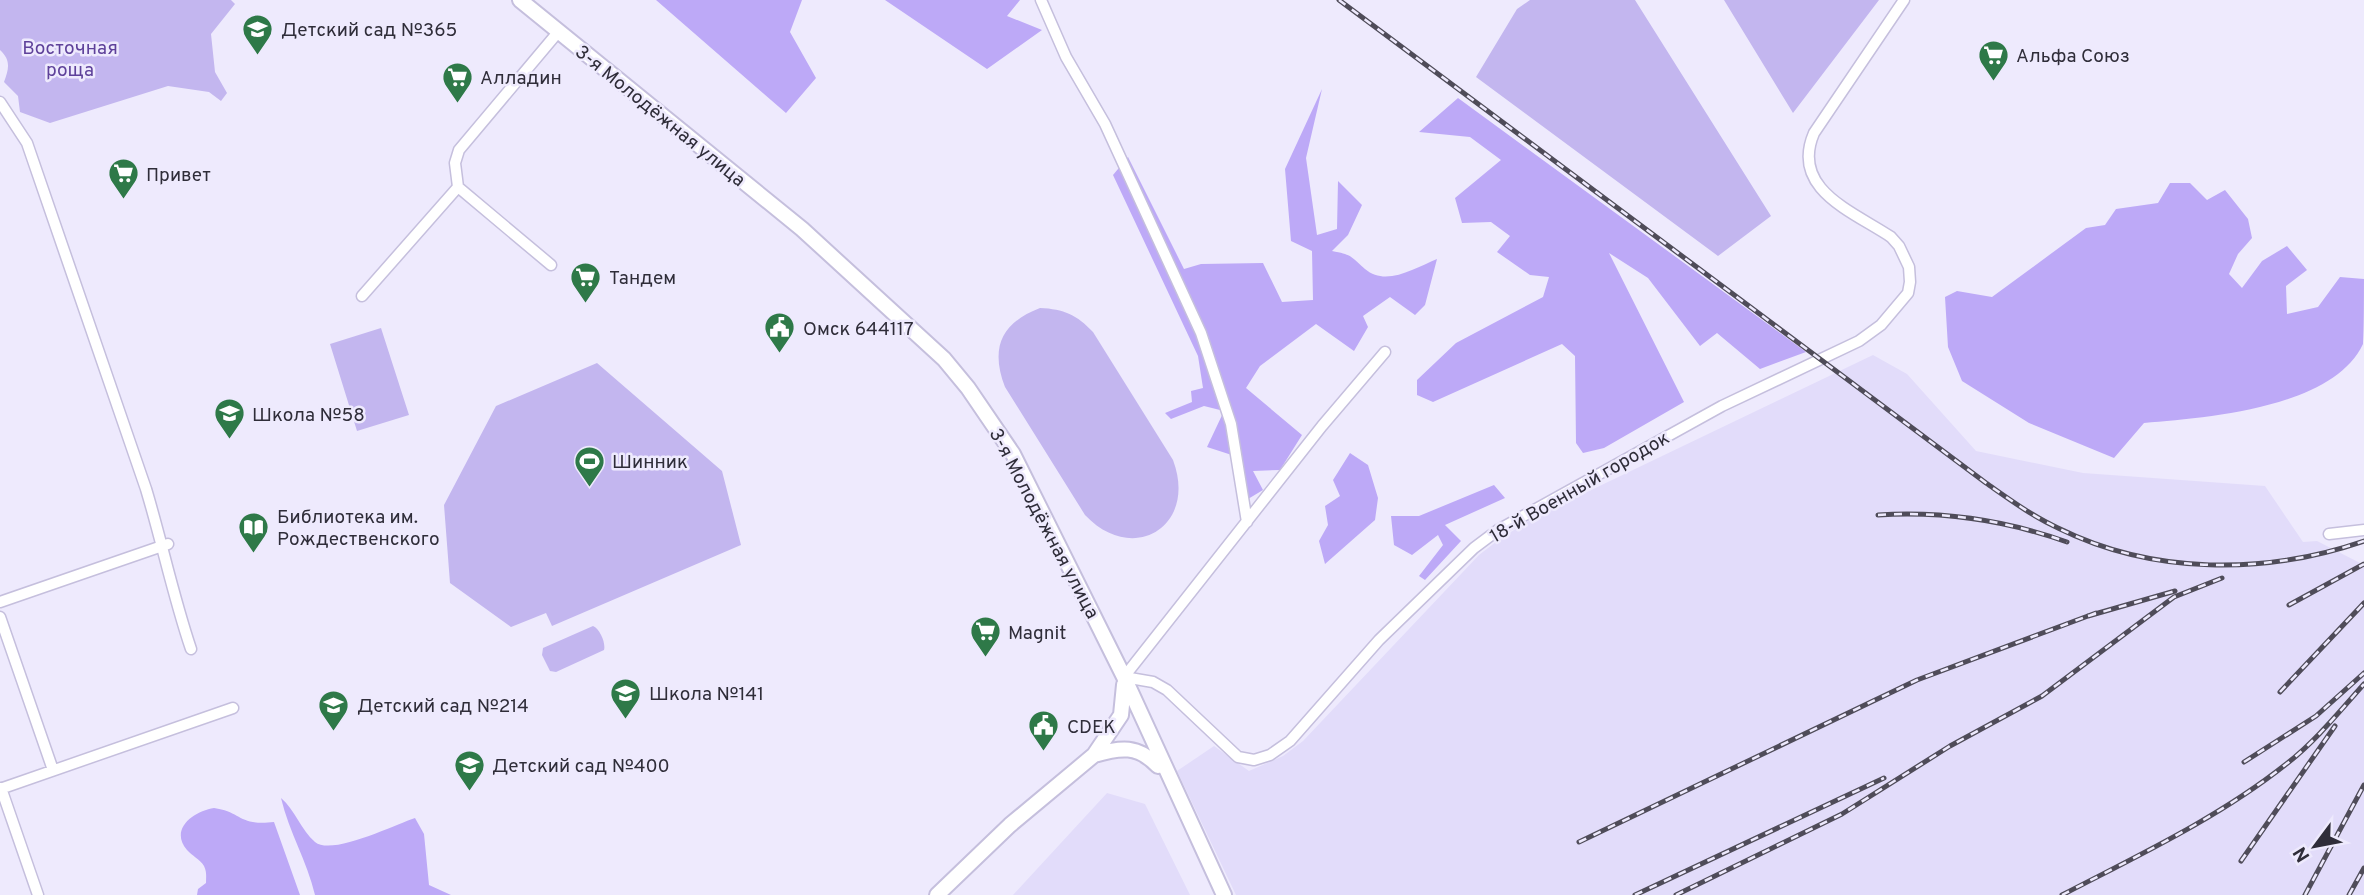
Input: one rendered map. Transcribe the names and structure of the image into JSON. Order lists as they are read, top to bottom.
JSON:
{
  "streets": {
    "main road": ["3-я Молодёжная улица"],
    "street": ["18-й Военный городок"]
  },
  "crossings": [
    ["3-я Молодёжная улица", "18-й Военный городок"]
  ],
  "parks": ["Восточная роща"],
  "places": {
    "school or university": [
      "Детский сад №365",
      "Школа №58",
      "Школа №141",
      "Детский сад №214",
      "Детский сад №400"
    ],
    "supermarket": [
      "Альфа Союз",
      "Алладин",
      "Привет",
      "Тандем",
      "Magnit"
    ],
    "public building": ["Омск 644117", "CDEK"],
    "sports": ["Шинник"],
    "library": ["Библиотека им. Рождественского"]
  },
  "north": "bottom left"
}
